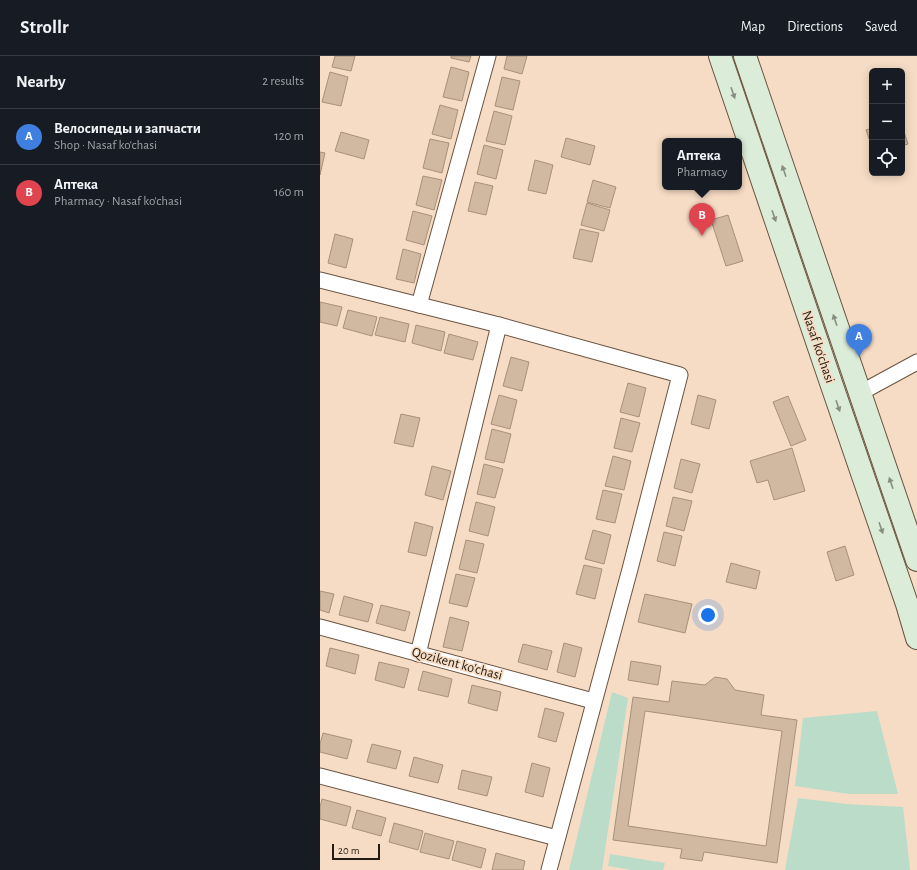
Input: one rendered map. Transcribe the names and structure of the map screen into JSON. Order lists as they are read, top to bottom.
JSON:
{
  "streets": {
    "main road": ["Nasaf ko‘chasi"],
    "street": ["Qozikent ko'chasi"]
  },
  "scale_bar": "20 m",
  "page": {
    "header": "Strollr",
    "nav": ["Map", "Directions", "Saved"],
    "heading": ["Nearby", "2 results"],
    "map_buttons": ["+", "−"],
    "list": [
      {
        "mark": "A",
        "name": "Велосипеды и запчасти",
        "note": "Shop · Nasaf ko‘chasi",
        "value": "120 m"
      },
      {
        "mark": "B",
        "name": "Аптека",
        "note": "Pharmacy · Nasaf ko‘chasi",
        "value": "160 m"
      }
    ],
    "popup": ["Аптека", "Pharmacy"],
    "pins": ["B", "A"],
    "scale": "20 m"
  }
}
